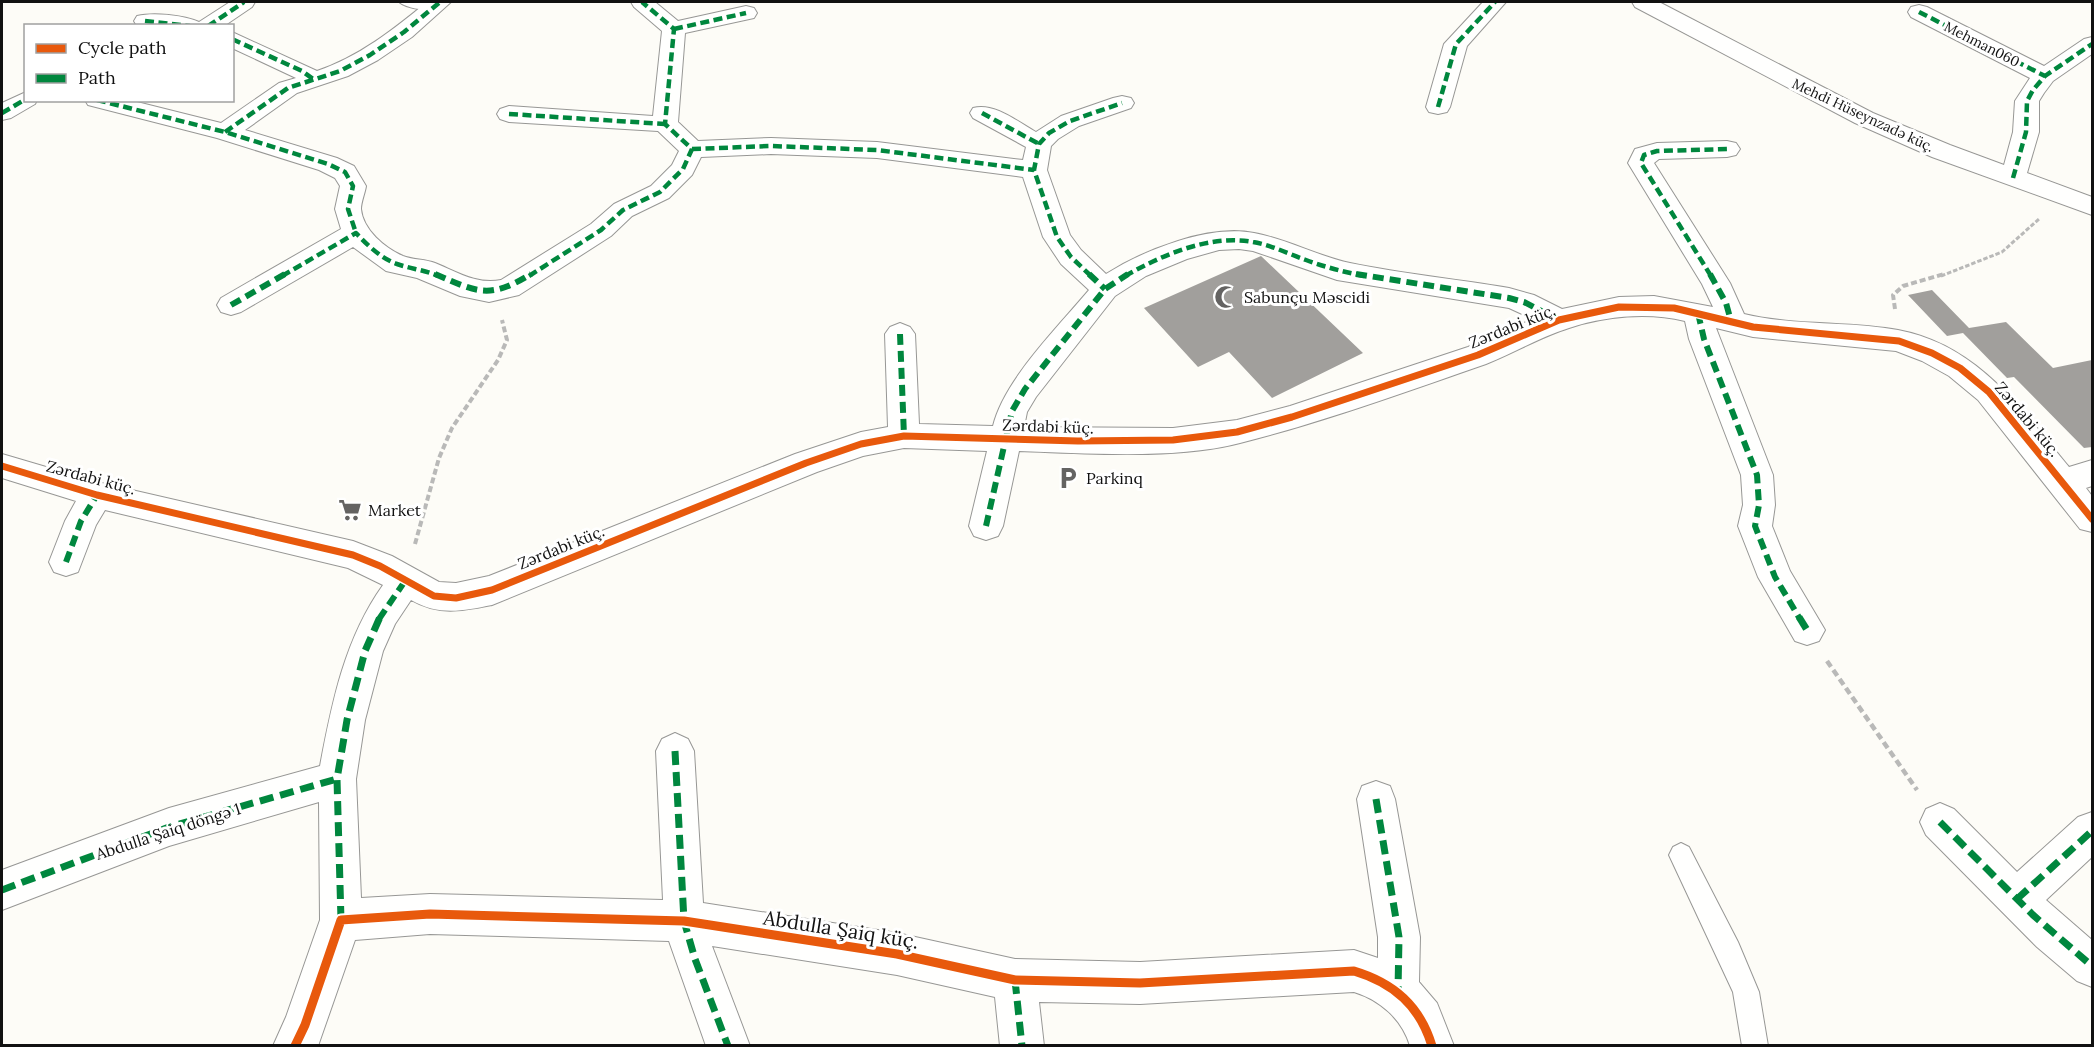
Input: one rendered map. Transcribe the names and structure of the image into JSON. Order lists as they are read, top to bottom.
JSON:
{
  "streets": {
    "street": [
      "Mehman060",
      "Mehdi Hüseynzadə küç.",
      "Zərdabi küç.",
      "Abdulla Şaiq döngə 1",
      "Abdulla Şaiq küç."
    ]
  },
  "places": {
    "mosque": ["Sabunçu Məscidi"],
    "parking": ["Parkinq"],
    "supermarket": ["Market"]
  },
  "legend": ["Cycle path", "Path"]
}
